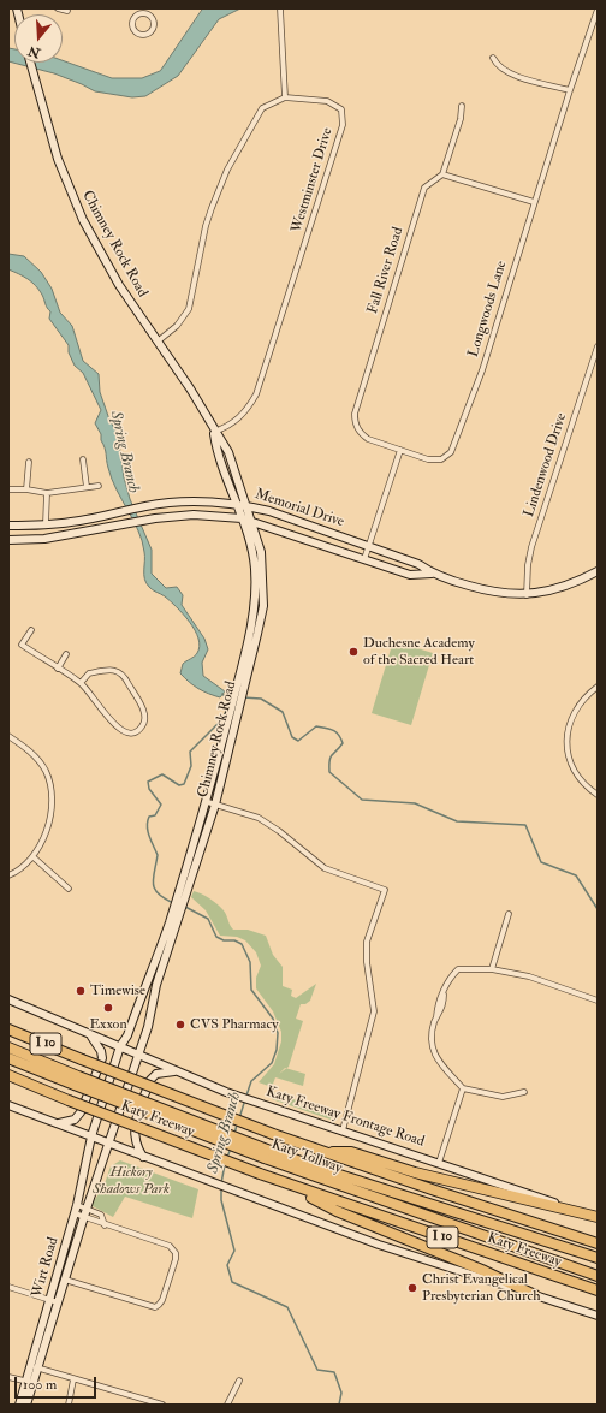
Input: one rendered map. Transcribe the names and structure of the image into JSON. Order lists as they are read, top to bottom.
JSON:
{
  "streets": {
    "highway": ["I 10", "Katy Freeway", "Katy Tollway"],
    "main road": [
      "Chimney Rock Road",
      "Memorial Drive",
      "Katy Freeway Frontage Road",
      "Wirt Road"
    ],
    "street": [
      "Westminster Drive",
      "Fall River Road",
      "Longwoods Lane",
      "Lindenwood Drive"
    ]
  },
  "crossings": [
    ["Westminster Drive", "Chimney Rock Road"],
    ["Chimney Rock Road", "Memorial Drive"],
    ["Chimney Rock Road", "Katy Freeway Frontage Road"],
    ["Chimney Rock Road", "Wirt Road"],
    ["Fall River Road", "Longwoods Lane"],
    ["Lindenwood Drive", "Memorial Drive"]
  ],
  "water": ["Spring Branch"],
  "parks": ["Hickory Shadows Park"],
  "places": [
    "Duchesne Academy of the Sacred Heart",
    "Timewise",
    "Exxon",
    "CVS Pharmacy",
    "Christ Evangelical Presbyterian Church"
  ],
  "scale_bar": "100 m",
  "north": "bottom"
}
